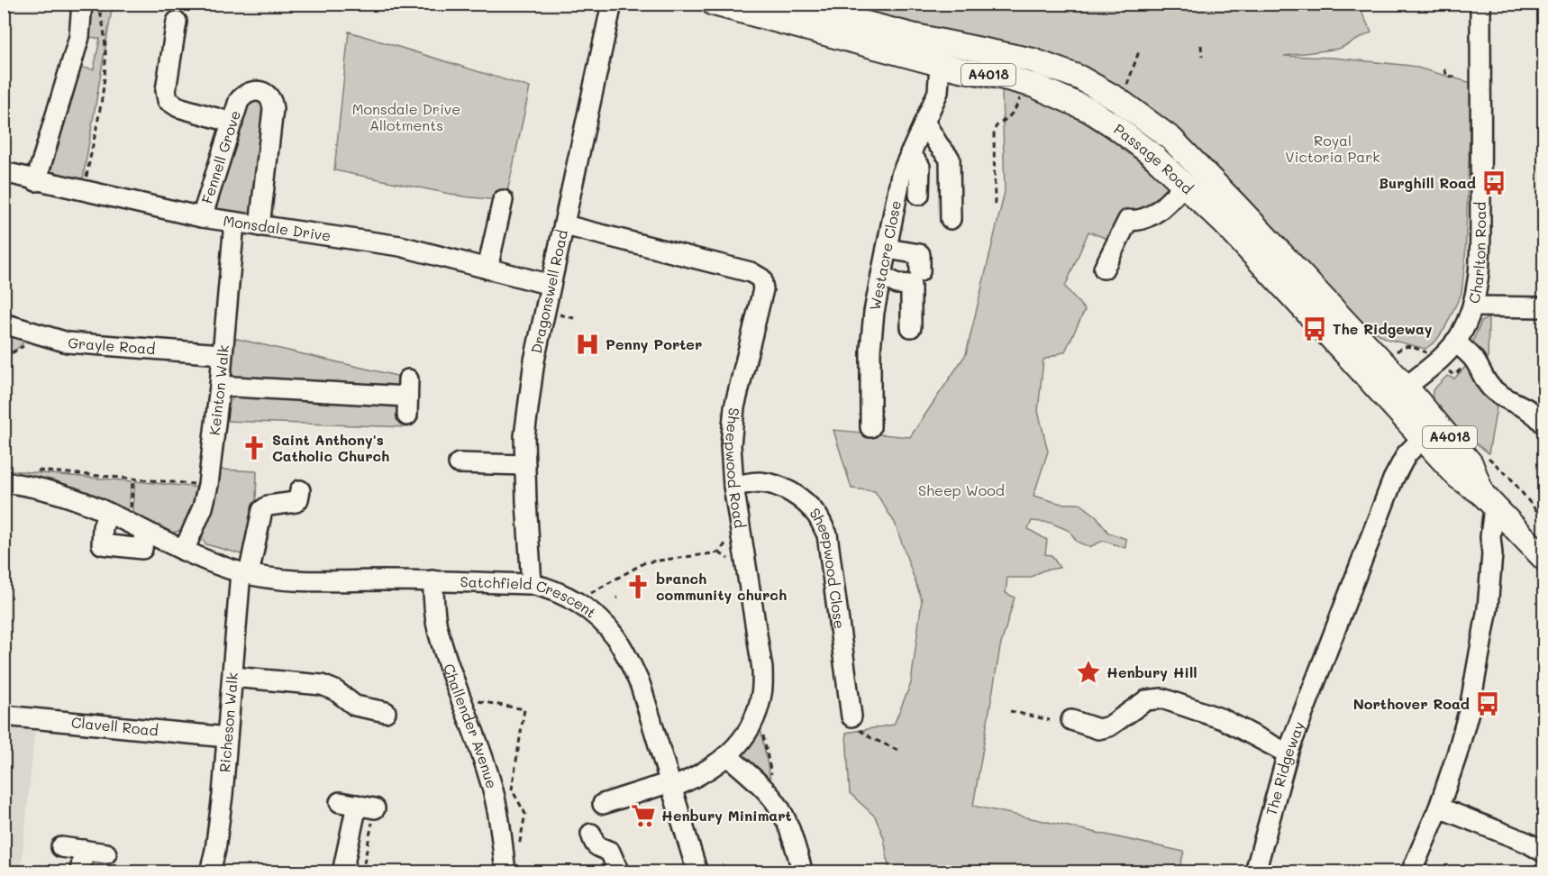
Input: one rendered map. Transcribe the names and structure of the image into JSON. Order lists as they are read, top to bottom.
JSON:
{
  "streets": {
    "main road": ["A4018", "Passage Road"],
    "street": [
      "Fennell Grove",
      "Monsdale Drive",
      "Charlton Road",
      "Westacre Close",
      "Dragonswell Road",
      "Grayle Road",
      "Keinton Walk",
      "Sheepwood Road",
      "Sheepwood Close",
      "Satchfield Crescent",
      "Richeson Walk",
      "Challender Avenue",
      "Clavell Road",
      "The Ridgeway"
    ]
  },
  "crossings": [
    ["Fennell Grove", "Monsdale Drive"],
    ["Passage Road", "Charlton Road"],
    ["Passage Road", "Westacre Close"],
    ["Passage Road", "The Ridgeway"],
    ["Monsdale Drive", "Dragonswell Road"],
    ["Monsdale Drive", "Keinton Walk"],
    ["Dragonswell Road", "Sheepwood Road"],
    ["Dragonswell Road", "Satchfield Crescent"],
    ["Grayle Road", "Keinton Walk"],
    ["Keinton Walk", "Satchfield Crescent"],
    ["Sheepwood Road", "Sheepwood Close"],
    ["Sheepwood Road", "Satchfield Crescent"],
    ["Satchfield Crescent", "Richeson Walk"],
    ["Satchfield Crescent", "Challender Avenue"],
    ["Richeson Walk", "Clavell Road"]
  ],
  "parks": ["Monsdale Drive Allotments", "Royal Victoria Park", "Sheep Wood"],
  "places": {
    "bus stop": ["Burghill Road", "The Ridgeway", "Northover Road"],
    "hospital": ["Penny Porter"],
    "church": ["Saint Anthony's Catholic Church", "branch community church"],
    "place": ["Henbury Hill"],
    "supermarket": ["Henbury Minimart"]
  }
}
